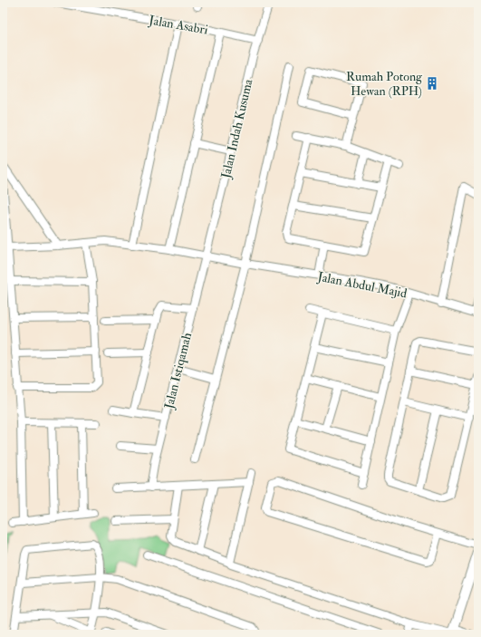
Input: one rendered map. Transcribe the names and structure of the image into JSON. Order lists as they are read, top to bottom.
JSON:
{
  "streets": {
    "street": [
      "Jalan Asabri",
      "Jalan Indah Kusuma",
      "Jalan Abdul Majid",
      "Jalan Istiqamah"
    ]
  },
  "crossings": [
    ["Jalan Asabri", "Jalan Indah Kusuma"],
    ["Jalan Indah Kusuma", "Jalan Abdul Majid"],
    ["Jalan Indah Kusuma", "Jalan Istiqamah"],
    ["Jalan Abdul Majid", "Jalan Istiqamah"]
  ],
  "places": {
    "building": ["Rumah Potong Hewan (RPH)"]
  }
}
